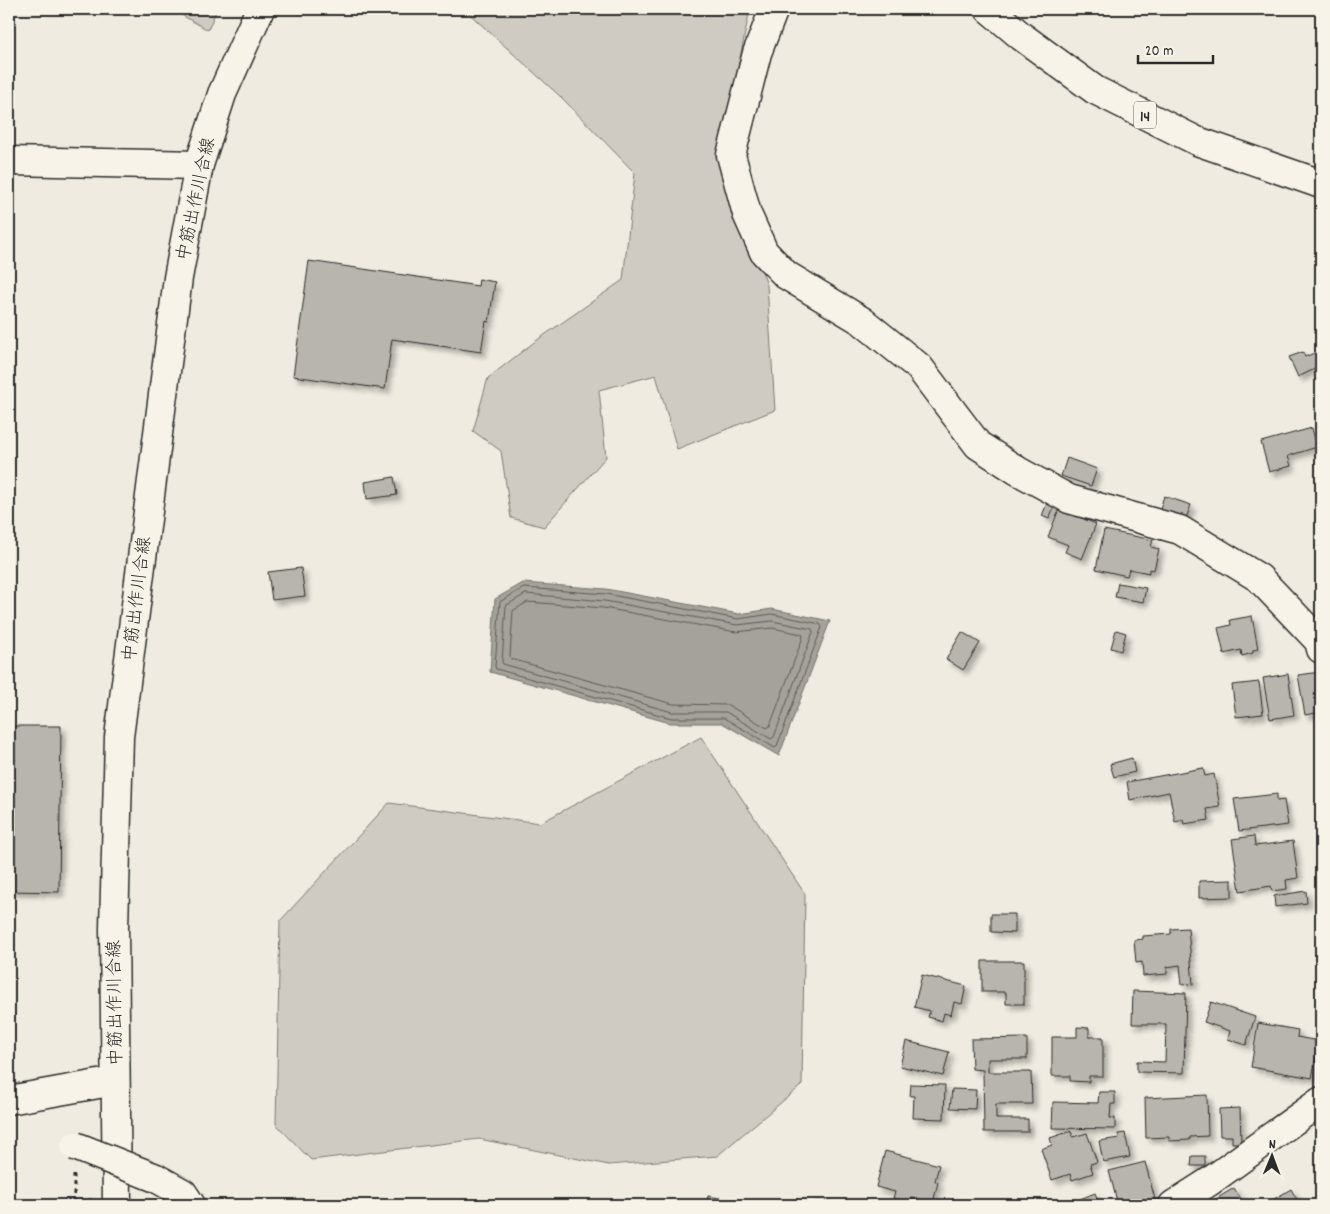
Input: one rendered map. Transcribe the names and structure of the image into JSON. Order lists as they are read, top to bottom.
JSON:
{
  "streets": {
    "main road": ["14", "中筋出作川合線"]
  },
  "scale_bar": "20 m",
  "north": "top"
}
